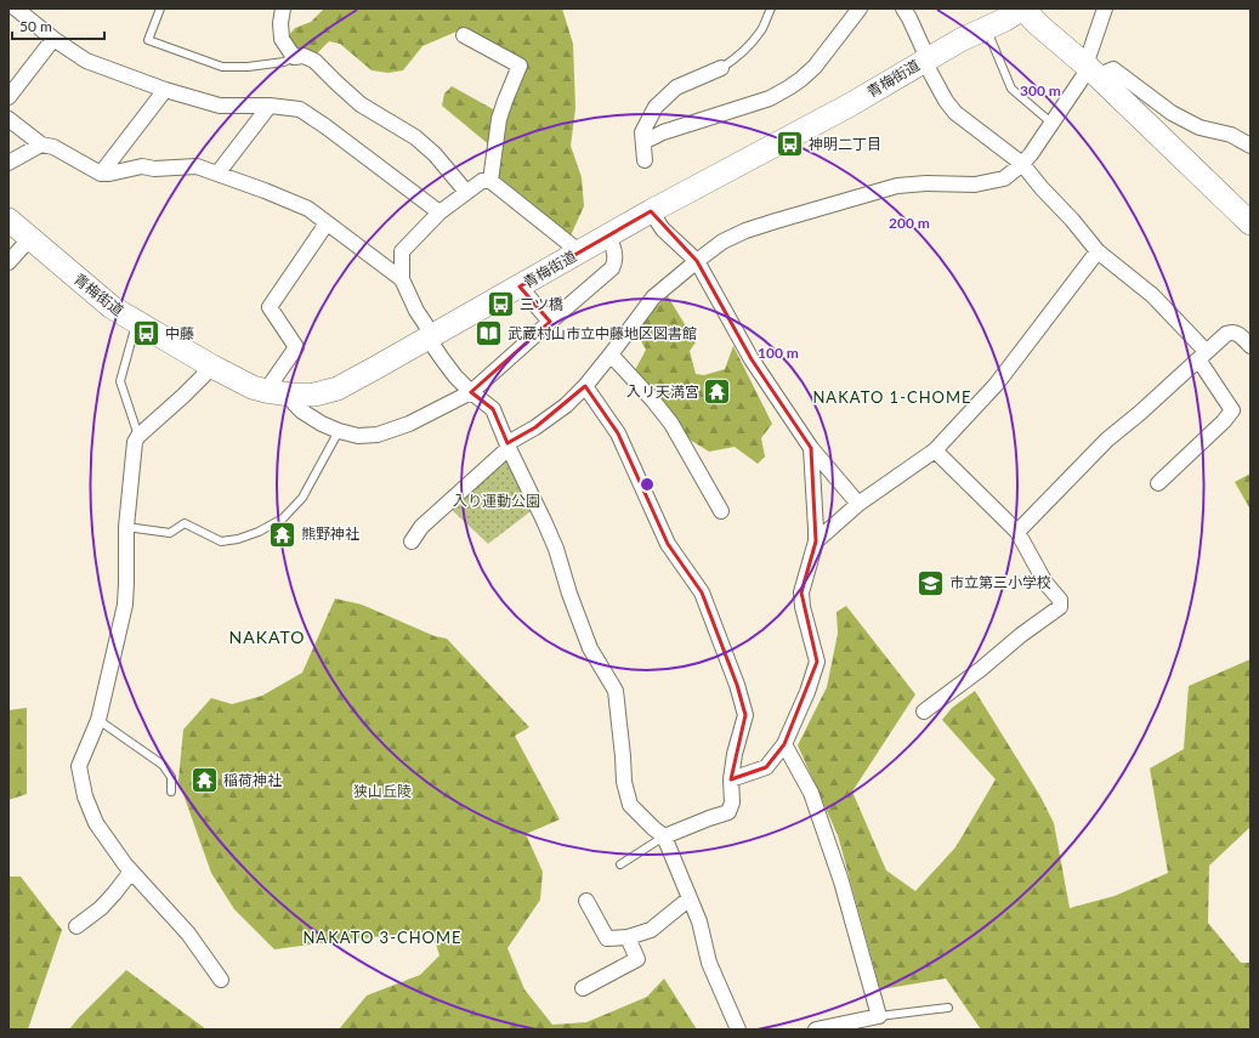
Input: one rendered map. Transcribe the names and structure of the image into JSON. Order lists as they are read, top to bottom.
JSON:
{
  "streets": {
    "main road": ["青梅街道"]
  },
  "districts": ["NAKATO 1-CHOME", "NAKATO", "NAKATO 3-CHOME"],
  "parks": ["入り運動公園", "狭山丘陵"],
  "places": {
    "bus stop": ["神明二丁目", "三ツ橋", "中藤"],
    "library": ["武蔵村山市立中藤地区図書館"],
    "temple": ["入リ天満宮", "熊野神社", "稲荷神社"],
    "school or university": ["市立第三小学校"]
  },
  "scale_bar": "50 m",
  "rings": ["300 m", "200 m", "100 m"]
}
